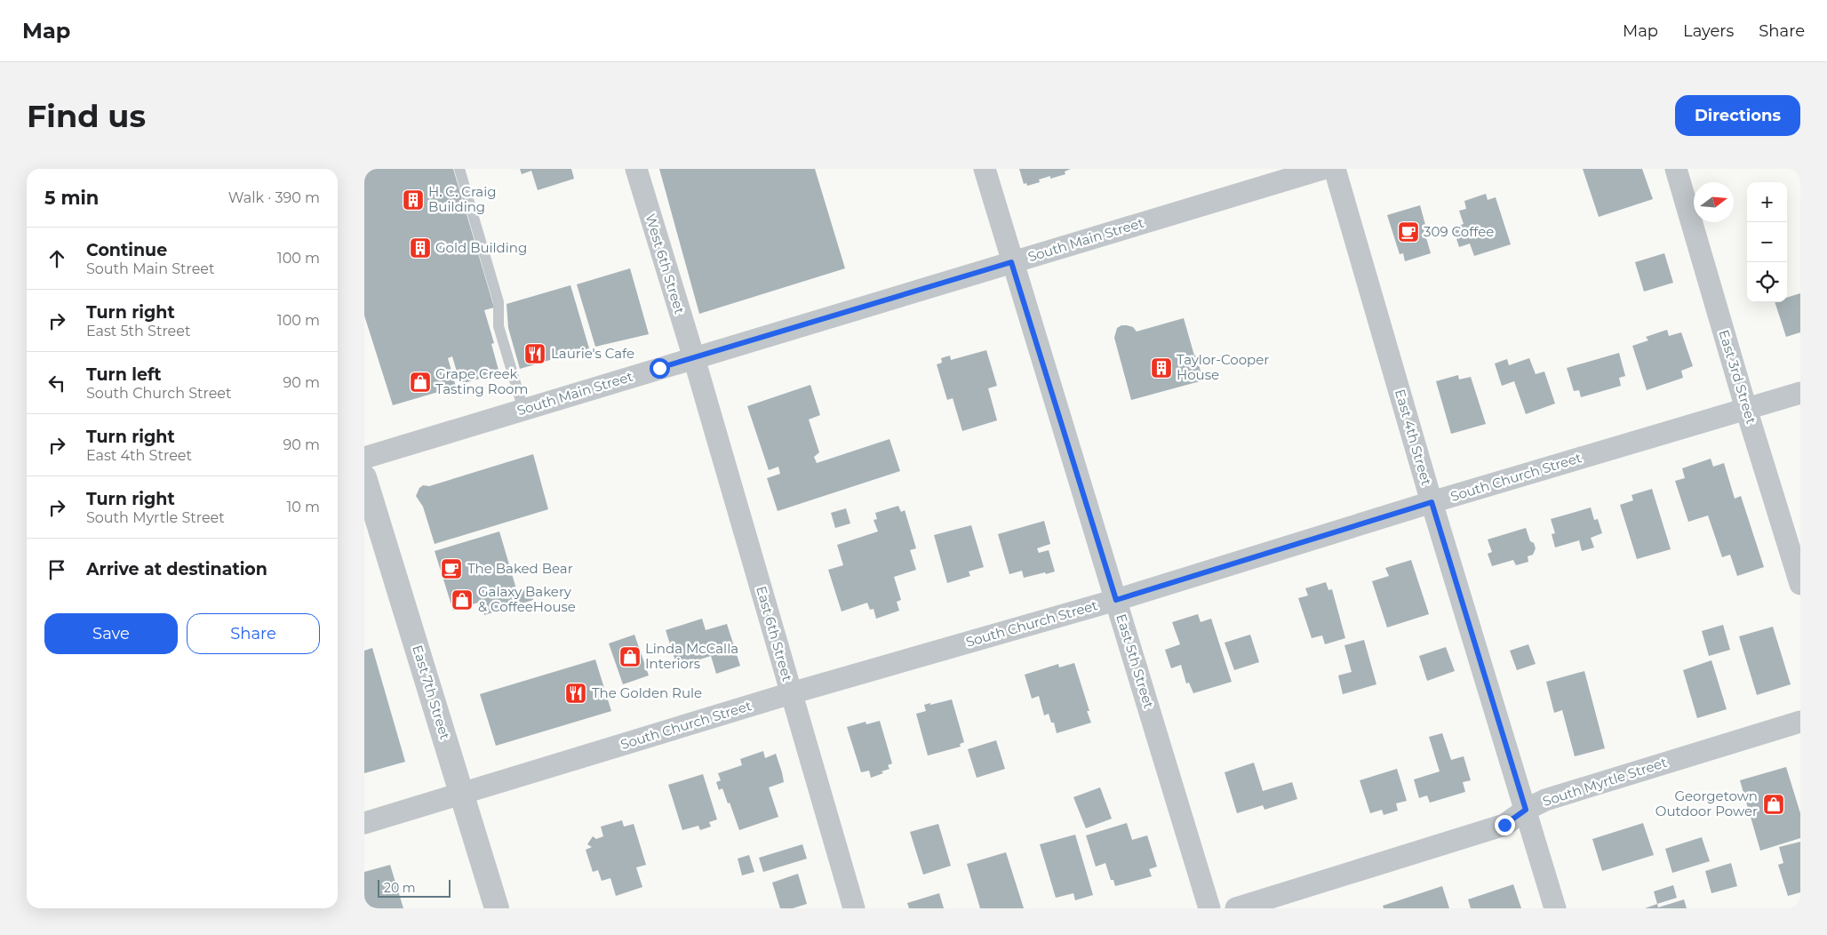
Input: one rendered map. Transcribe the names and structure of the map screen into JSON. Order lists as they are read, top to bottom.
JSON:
{
  "streets": {
    "street": [
      "South Main Street",
      "West 6th Street",
      "East 3rd Street",
      "East 4th Street",
      "South Church Street",
      "East 6th Street",
      "East 5th Street",
      "East 7th Street",
      "South Myrtle Street"
    ]
  },
  "crossings": [
    ["South Main Street", "West 6th Street"],
    ["South Main Street", "East 6th Street"],
    ["South Main Street", "East 5th Street"],
    ["West 6th Street", "East 6th Street"],
    ["East 3rd Street", "South Church Street"],
    ["East 4th Street", "South Church Street"],
    ["East 4th Street", "South Myrtle Street"],
    ["South Church Street", "East 6th Street"],
    ["South Church Street", "East 5th Street"],
    ["South Church Street", "East 7th Street"]
  ],
  "places": {
    "building": ["H. C. Craig Building", "Gold Building", "Taylor-Cooper House"],
    "cafe": ["309 Coffee", "The Baked Bear"],
    "restaurant": ["Laurie's Cafe", "The Golden Rule"],
    "shop": [
      "Grape Creek Tasting Room",
      "Galaxy Bakery & CoffeeHouse",
      "Linda McCalla Interiors",
      "Georgetown Outdoor Power"
    ]
  },
  "scale_bar": "20 m",
  "north": "right",
  "page": {
    "header": "Map",
    "nav": ["Map", "Layers", "Share"],
    "buttons": [
      "Directions",
      ["Save", "Share"]
    ],
    "title": "Find us",
    "heading": ["5 min", "Walk · 390 m"],
    "map_buttons": ["+", "−"],
    "list": [
      ["Continue", "South Main Street", "100 m"],
      ["Turn right", "East 5th Street", "100 m"],
      ["Turn left", "South Church Street", "90 m"],
      ["Turn right", "East 4th Street", "90 m"],
      ["Turn right", "South Myrtle Street", "10 m"],
      "Arrive at destination"
    ],
    "scale": "20 m"
  }
}
